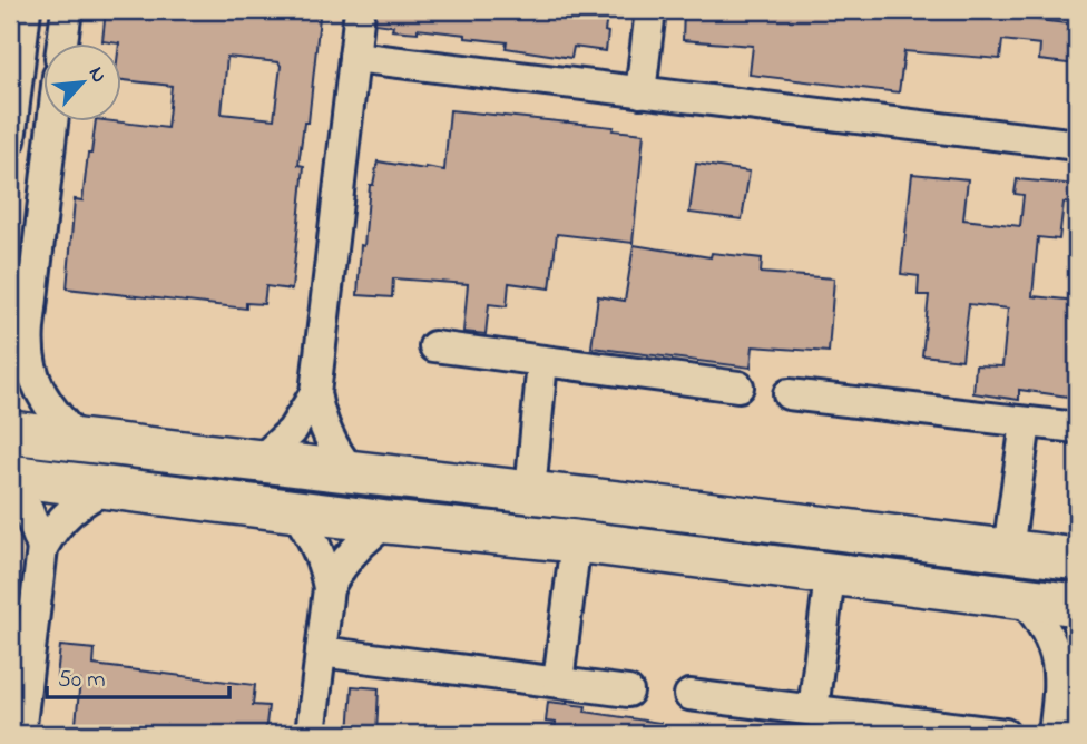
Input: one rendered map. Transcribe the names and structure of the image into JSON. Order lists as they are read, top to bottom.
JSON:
{
  "scale_bar": "50 m",
  "north": "top right"
}
